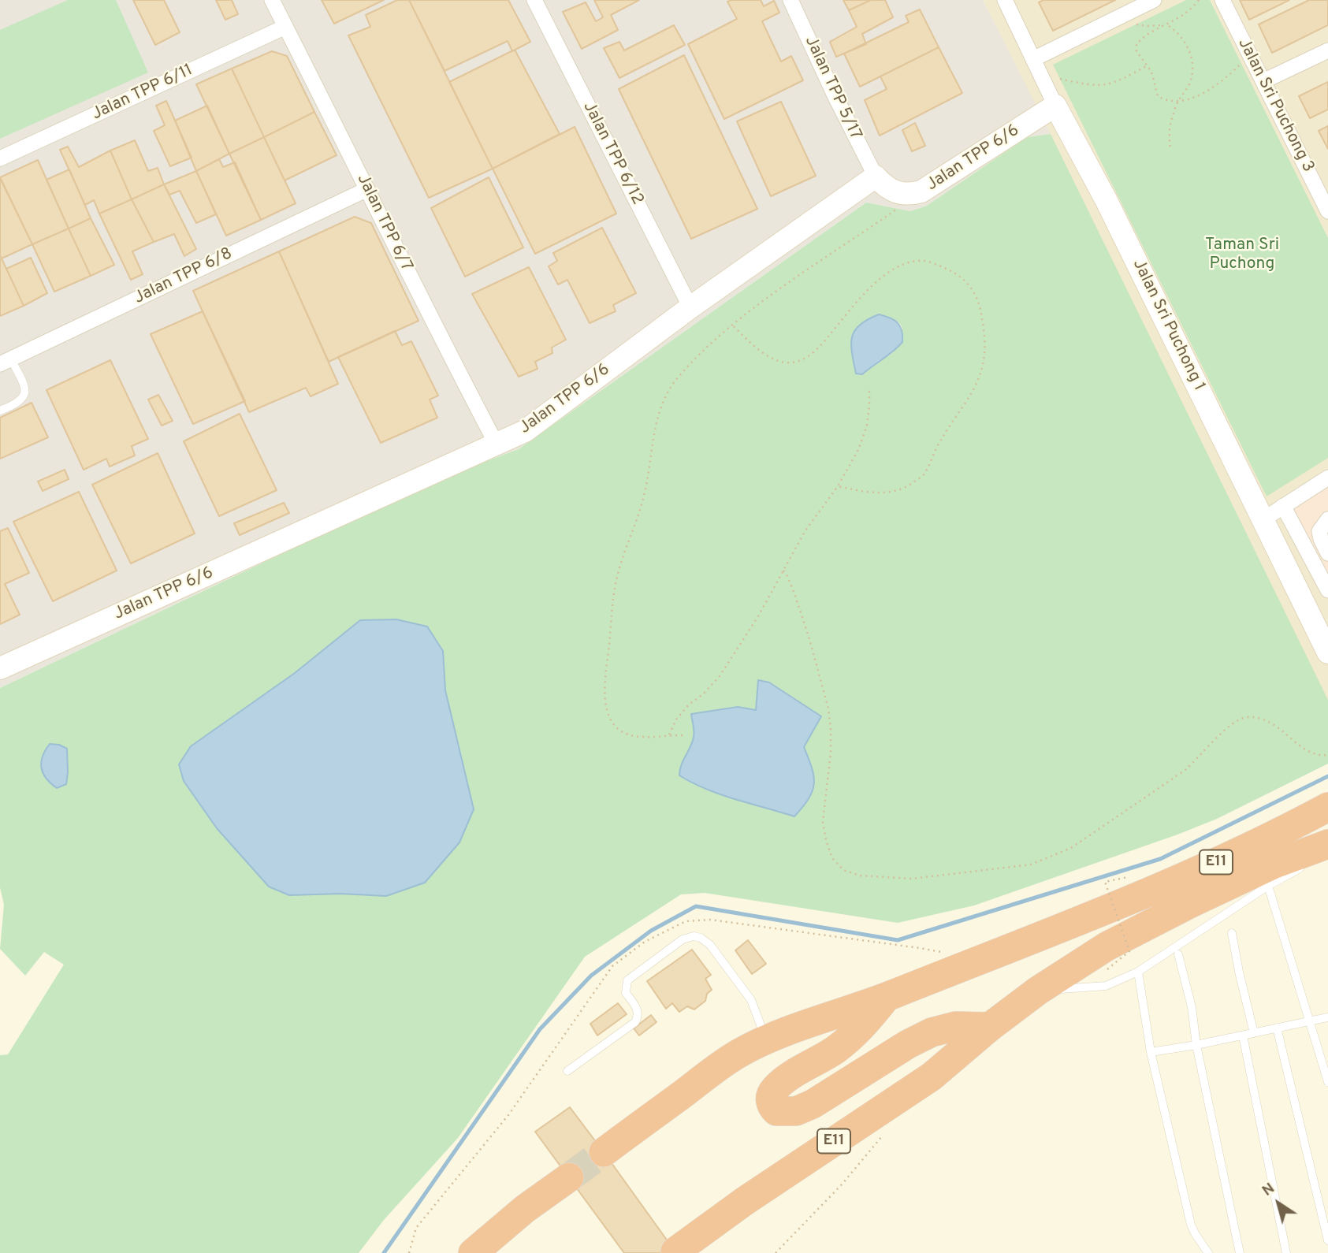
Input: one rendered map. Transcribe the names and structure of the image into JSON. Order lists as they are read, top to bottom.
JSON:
{
  "streets": {
    "highway": ["E11"],
    "street": [
      "Jalan TPP 5/17",
      "Jalan TPP 6/11",
      "Jalan Sri Puchong 3",
      "Jalan TPP 6/12",
      "Jalan TPP 6/6",
      "Jalan TPP 6/7",
      "Jalan TPP 6/8",
      "Jalan Sri Puchong 1"
    ]
  },
  "crossings": [
    ["Jalan TPP 5/17", "Jalan TPP 6/6"],
    ["Jalan TPP 6/11", "Jalan TPP 6/7"],
    ["Jalan TPP 6/12", "Jalan TPP 6/6"],
    ["Jalan TPP 6/6", "Jalan TPP 6/7"],
    ["Jalan TPP 6/6", "Jalan Sri Puchong 1"],
    ["Jalan TPP 6/7", "Jalan TPP 6/8"]
  ],
  "parks": ["Taman Sri Puchong"],
  "north": "top left"
}
